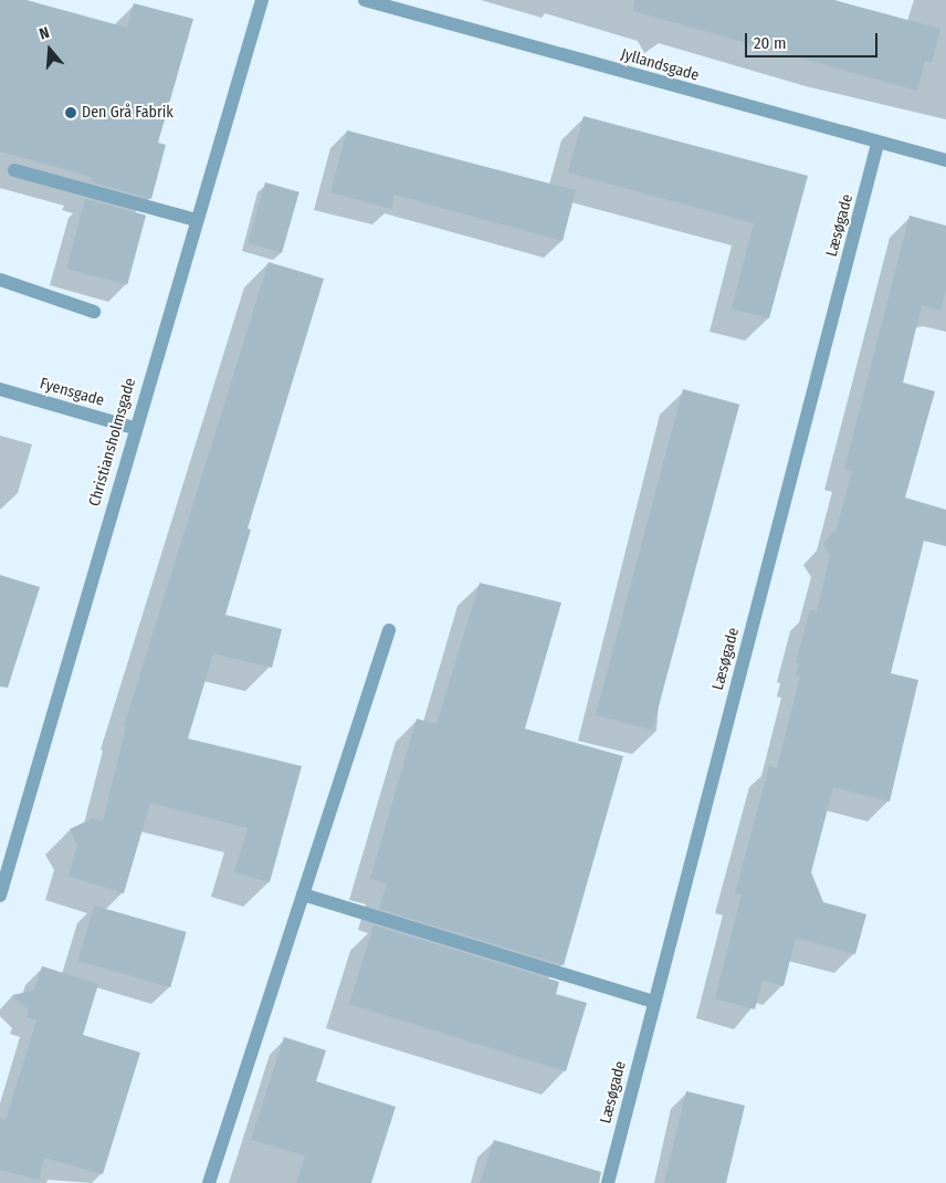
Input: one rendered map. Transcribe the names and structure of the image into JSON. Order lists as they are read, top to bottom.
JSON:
{
  "streets": {
    "street": [
      "Jyllandsgade",
      "Læsøgade",
      "Fyensgade",
      "Christiansholmsgade"
    ]
  },
  "crossings": [
    ["Jyllandsgade", "Læsøgade"],
    ["Fyensgade", "Christiansholmsgade"]
  ],
  "places": ["Den Grå Fabrik"],
  "scale_bar": "20 m",
  "north": "top"
}
